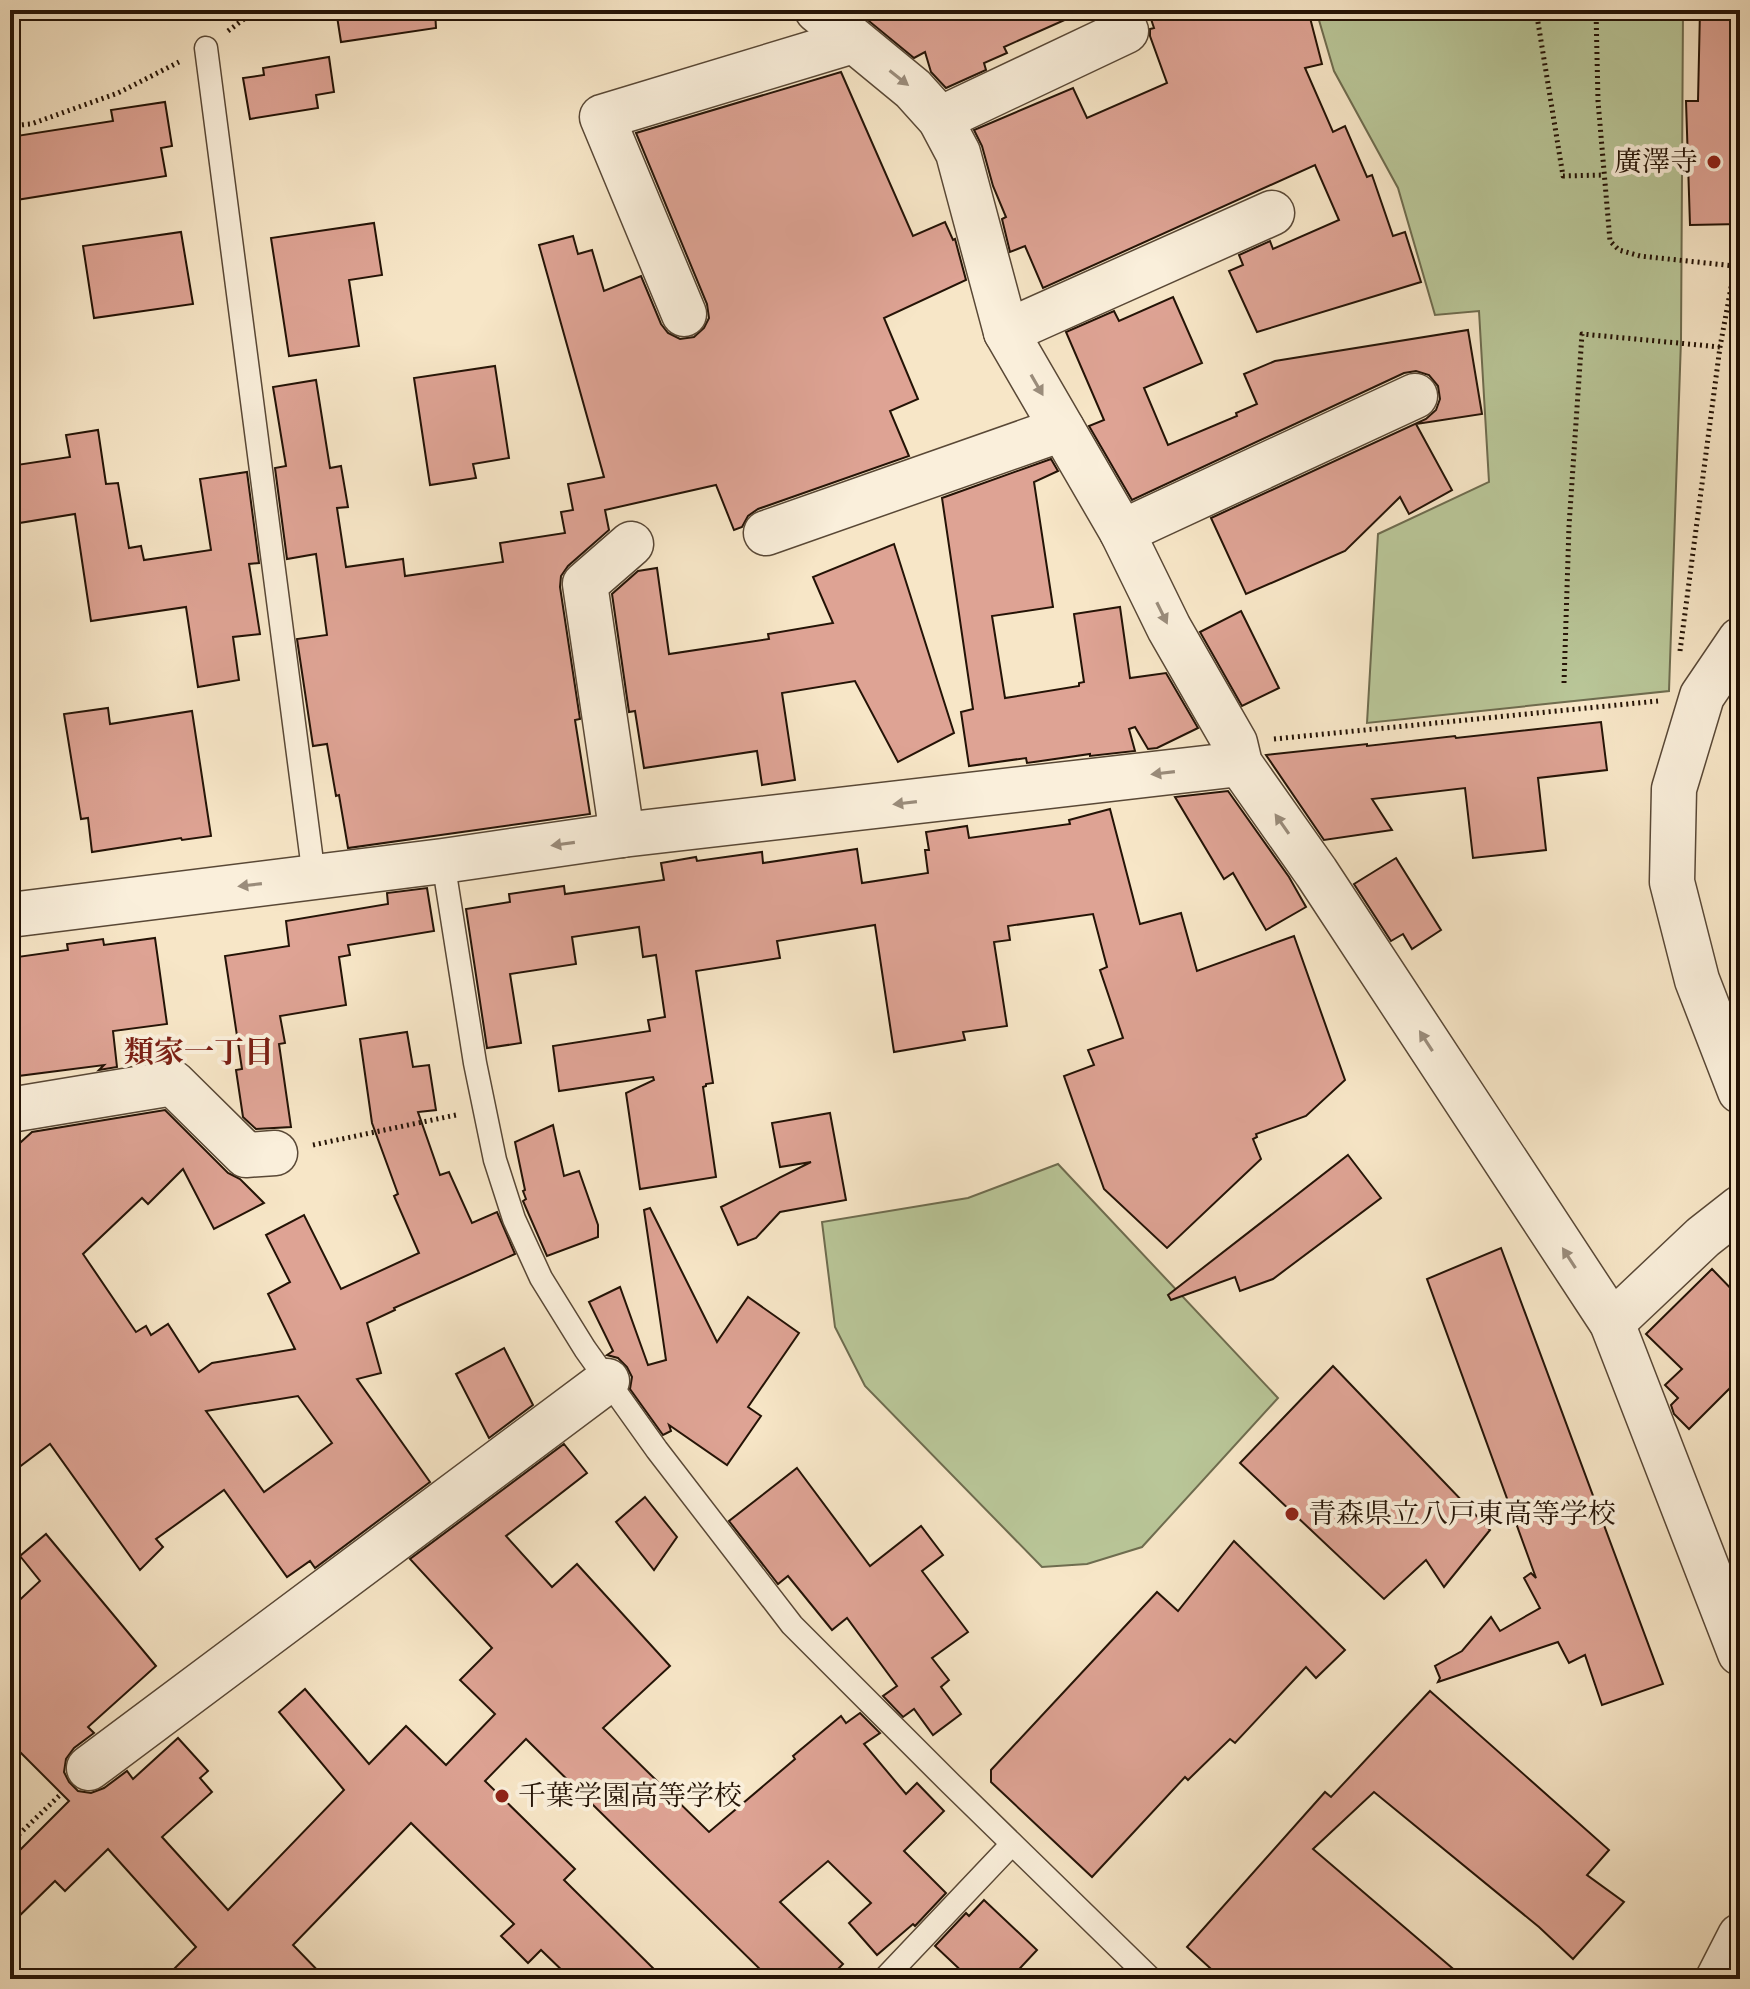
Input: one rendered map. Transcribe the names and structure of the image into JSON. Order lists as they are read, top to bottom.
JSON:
{
  "districts": ["類家一丁目"],
  "places": ["廣澤寺", "青森県立八戸東高等学校", "千葉学園高等学校"]
}
